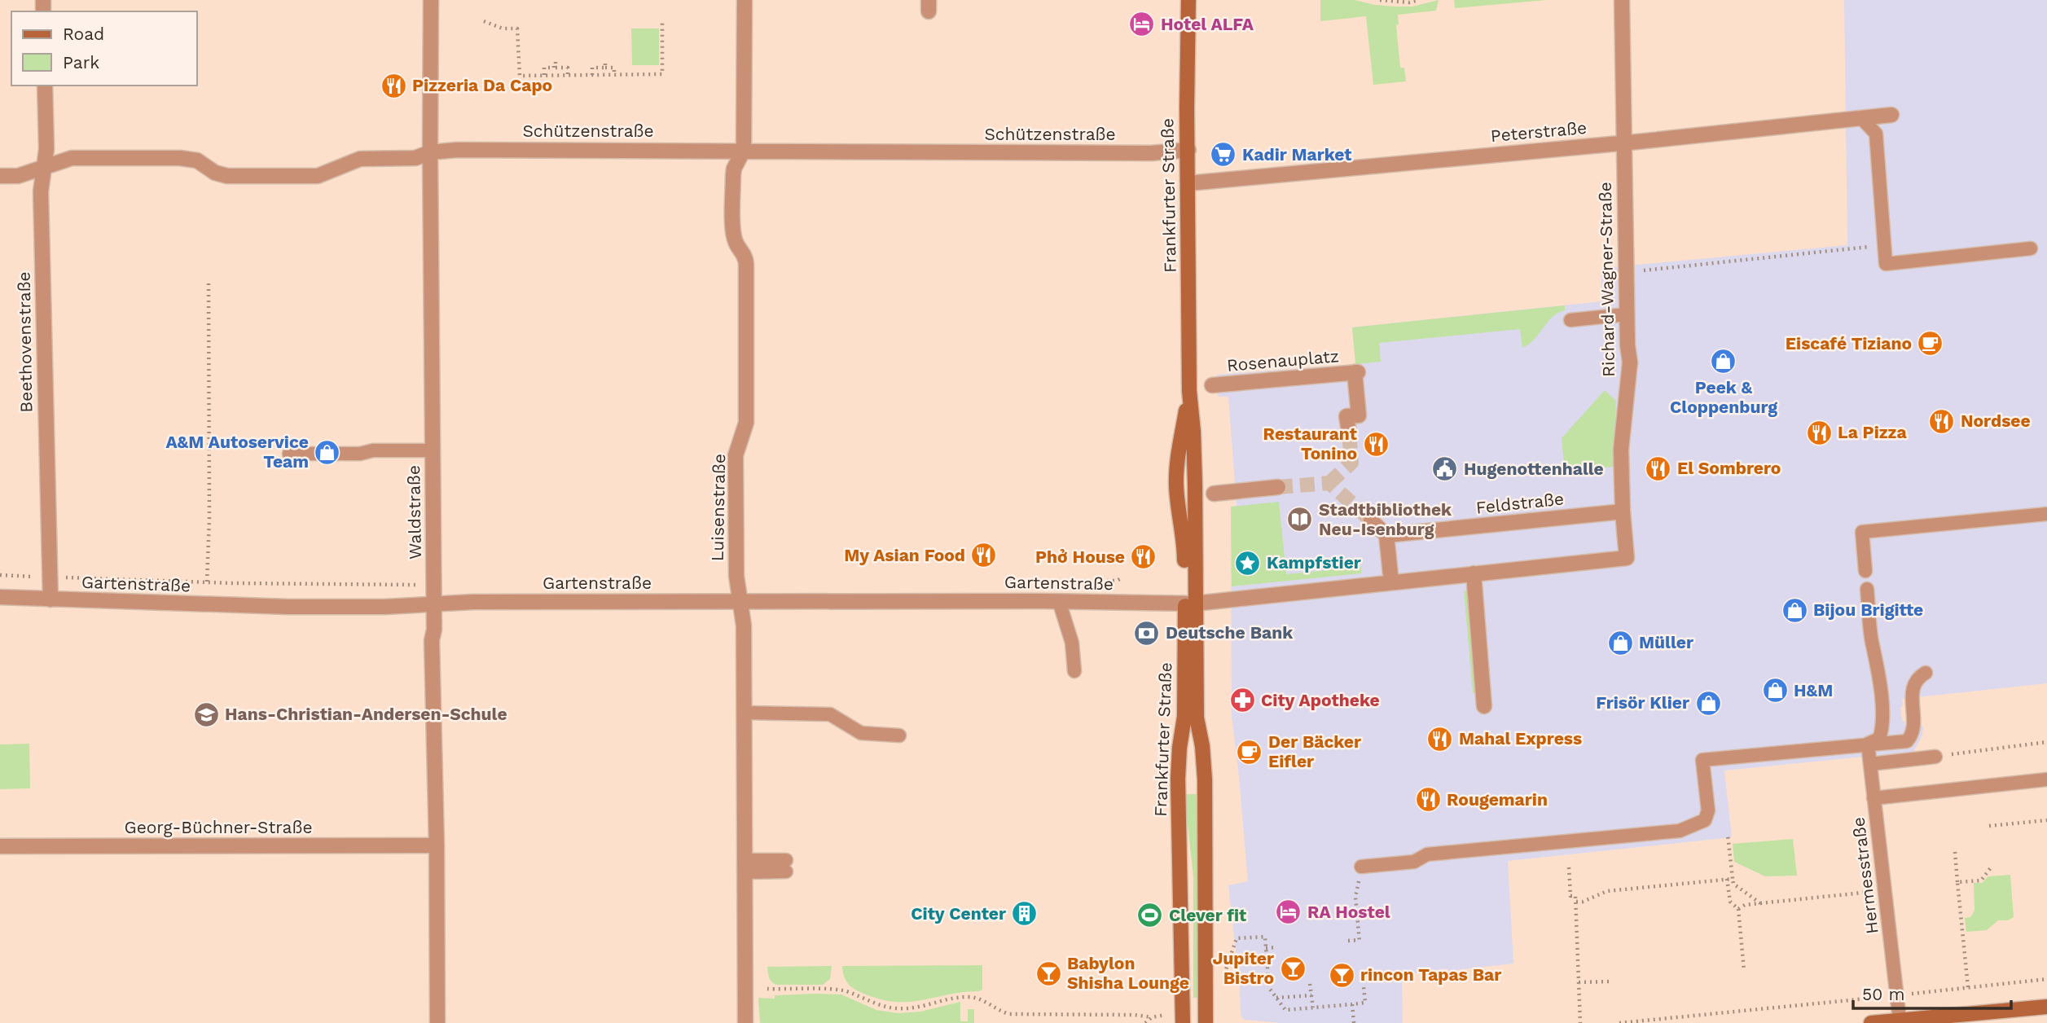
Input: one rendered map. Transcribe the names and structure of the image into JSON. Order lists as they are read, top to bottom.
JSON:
{
  "streets": {
    "main road": ["Frankfurter Straße"],
    "street": [
      "Schützenstraße",
      "Peterstraße",
      "Richard-Wagner-Straße",
      "Beethovenstraße",
      "Rosenauplatz",
      "Feldstraße",
      "Luisenstraße",
      "Waldstraße",
      "Gartenstraße",
      "Georg-Büchner-Straße"
    ],
    "lane": ["Hermesstraße"]
  },
  "crossings": [
    ["Schützenstraße", "Frankfurter Straße"],
    ["Schützenstraße", "Beethovenstraße"],
    ["Schützenstraße", "Luisenstraße"],
    ["Schützenstraße", "Waldstraße"],
    ["Peterstraße", "Frankfurter Straße"],
    ["Peterstraße", "Richard-Wagner-Straße"],
    ["Frankfurter Straße", "Gartenstraße"],
    ["Richard-Wagner-Straße", "Feldstraße"],
    ["Beethovenstraße", "Gartenstraße"],
    ["Luisenstraße", "Gartenstraße"],
    ["Waldstraße", "Gartenstraße"],
    ["Waldstraße", "Georg-Büchner-Straße"]
  ],
  "places": {
    "hotel": ["Hotel ALFA", "RA Hostel"],
    "restaurant": [
      "Pizzeria Da Capo",
      "Nordsee",
      "La Pizza",
      "Restaurant Tonino",
      "El Sombrero",
      "My Asian Food",
      "Phở House",
      "Mahal Express",
      "Rougemarin"
    ],
    "supermarket": ["Kadir Market"],
    "cafe": ["Eiscafé Tiziano", "Der Bäcker Eifler"],
    "shop": [
      "Peek & Cloppenburg",
      "A&M Autoservice Team",
      "Bijou Brigitte",
      "Müller",
      "H&M",
      "Frisör Klier"
    ],
    "public building": ["Hugenottenhalle"],
    "library": ["Stadtbibliothek Neu-Isenburg"],
    "place": ["Kampfstier"],
    "bank": ["Deutsche Bank"],
    "pharmacy": ["City Apotheke"],
    "school or university": ["Hans-Christian-Andersen-Schule"],
    "building": ["City Center"],
    "sports": ["Clever fit"],
    "bar": ["Jupiter Bistro", "Babylon Shisha Lounge", "rincon Tapas Bar"]
  },
  "legend": ["Road", "Park"],
  "scale_bar": "50 m"
}
